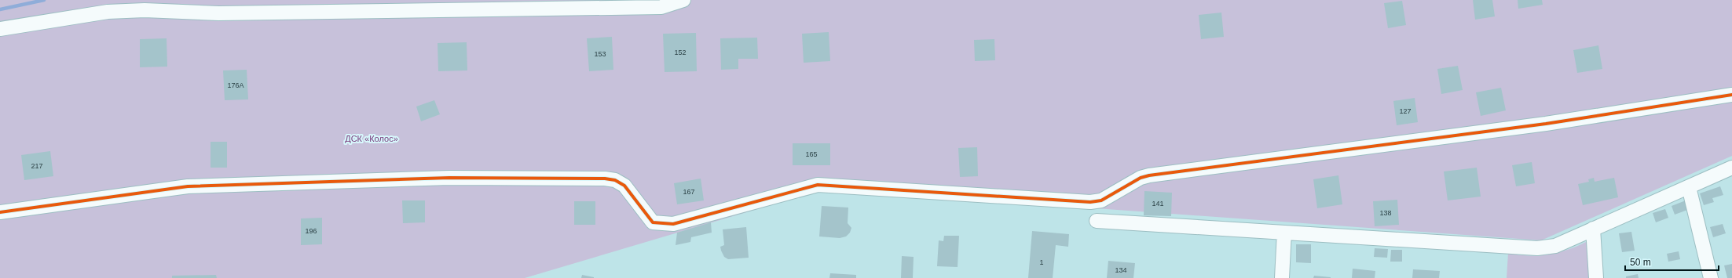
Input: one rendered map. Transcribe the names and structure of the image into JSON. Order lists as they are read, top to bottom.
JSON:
{
  "parks": ["ДСК «Колос»"],
  "house_numbers": [
    "152",
    "153",
    "176А",
    "127",
    "165",
    "217",
    "167",
    "141",
    "138",
    "196",
    "1",
    "134"
  ],
  "scale_bar": "50 m"
}
